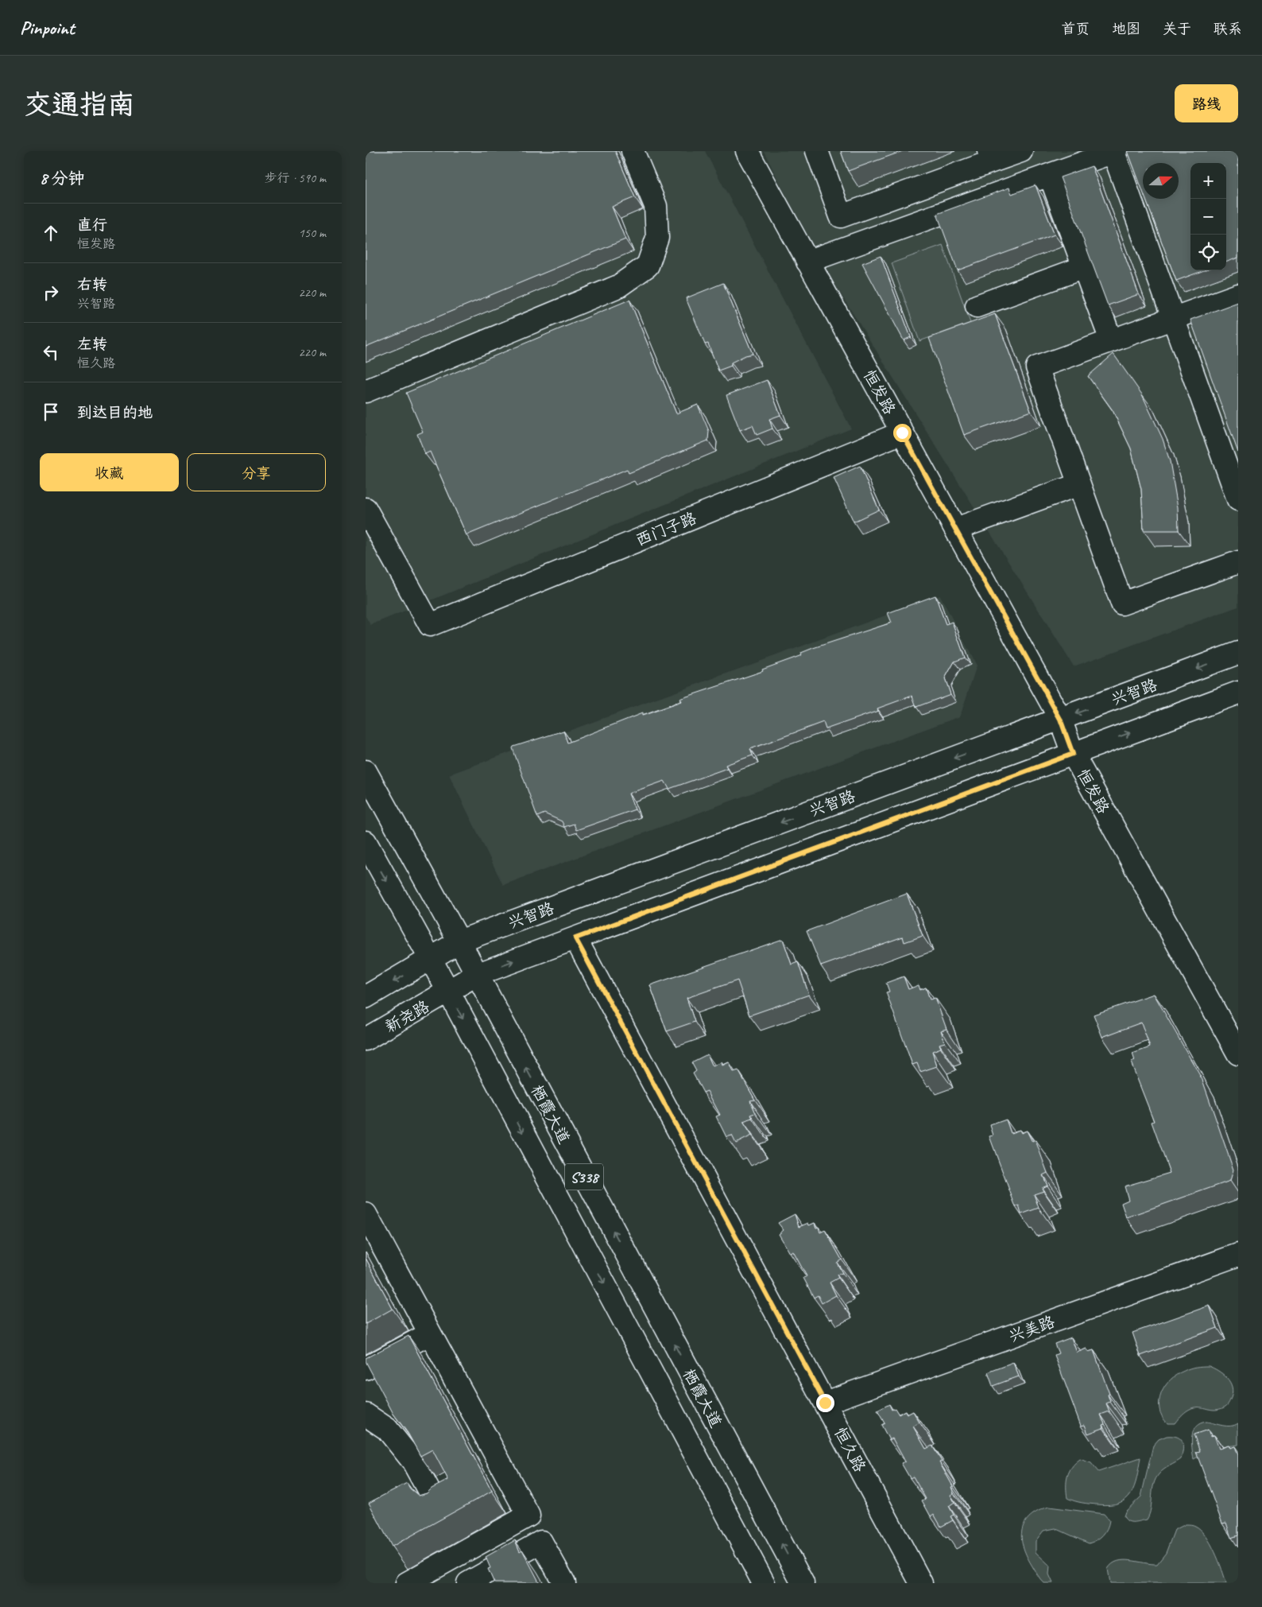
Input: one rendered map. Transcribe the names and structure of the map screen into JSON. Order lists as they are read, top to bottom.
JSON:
{
  "streets": {
    "main road": [
      "恒发路",
      "西门子路",
      "兴智路",
      "新尧路",
      "栖霞大道",
      "S338",
      "兴美路",
      "恒久路"
    ]
  },
  "crossings": [
    ["恒发路", "西门子路"],
    ["恒发路", "兴智路"],
    ["兴智路", "栖霞大道"],
    ["新尧路", "栖霞大道"],
    ["兴美路", "恒久路"]
  ],
  "north": "right",
  "page": {
    "header": "Pinpoint",
    "nav": [
      "首页",
      "地图",
      "关于",
      "联系"
    ],
    "buttons": [
      "路线",
      ["收藏", "分享"]
    ],
    "title": "交通指南",
    "heading": ["8 分钟", "步行 · 590 m"],
    "map_buttons": ["+", "−"],
    "list": [
      ["直行", "恒发路", "150 m"],
      ["右转", "兴智路", "220 m"],
      ["左转", "恒久路", "220 m"],
      "到达目的地"
    ]
  }
}
